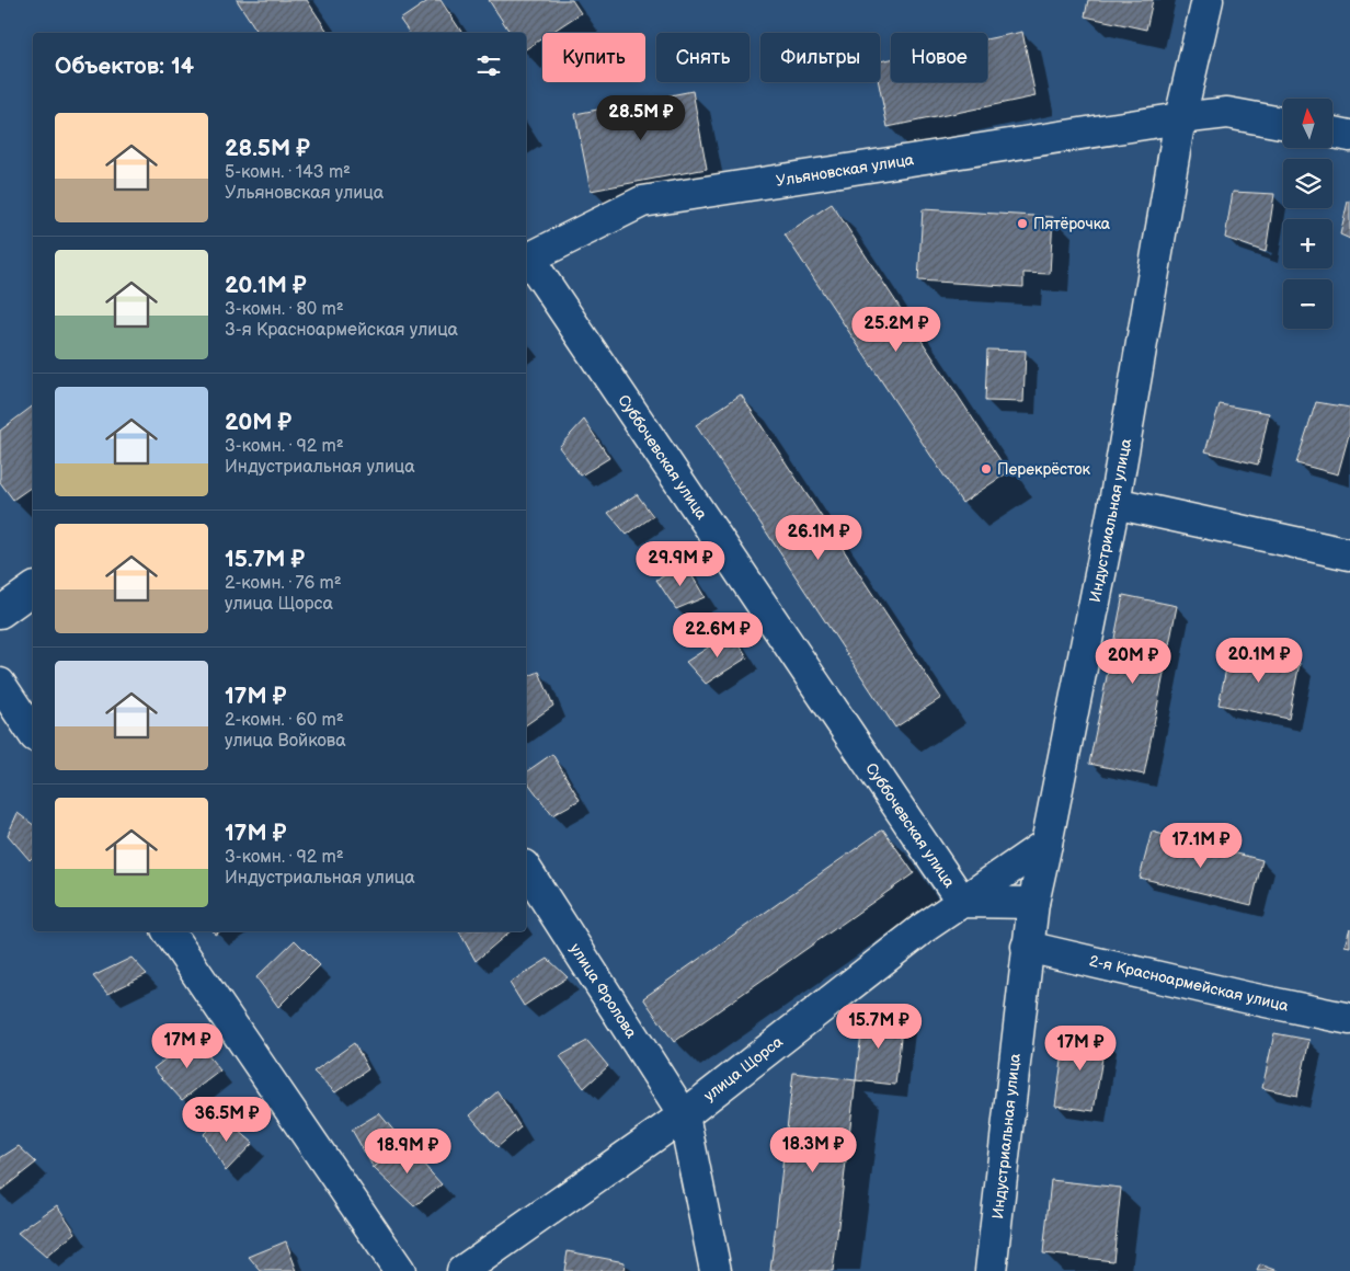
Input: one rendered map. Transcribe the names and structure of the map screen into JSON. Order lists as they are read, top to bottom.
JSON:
{
  "streets": {
    "street": [
      "Ульяновская улица",
      "Суббочевская улица",
      "Индустриальная улица",
      "2-я Красноармейская улица",
      "улица Фролова",
      "улица Щорса"
    ]
  },
  "crossings": [
    ["Ульяновская улица", "Суббочевская улица"],
    ["Ульяновская улица", "Индустриальная улица"],
    ["Суббочевская улица", "улица Щорса"],
    ["Индустриальная улица", "2-я Красноармейская улица"],
    ["Индустриальная улица", "улица Щорса"],
    ["улица Фролова", "улица Щорса"]
  ],
  "places": ["Пятёрочка", "Перекрёсток"],
  "north": "top",
  "page": {
    "chip": [
      "Купить",
      "Снять",
      "Фильтры",
      "Новое"
    ],
    "heading": "Объектов: 14",
    "price": [
      "28.5M ₽",
      "25.2M ₽",
      "26.1M ₽",
      "29.9M ₽",
      "22.6M ₽",
      "20.1M ₽",
      "20M ₽",
      "17.1M ₽",
      "15.7M ₽",
      "17M ₽",
      "17M ₽",
      "36.5M ₽",
      "18.3M ₽",
      "18.9M ₽"
    ],
    "map_buttons": ["+", "−"],
    "list": [
      {
        "name": "28.5M ₽",
        "note": "5-комн. · 143 m² · Ульяновская улица"
      },
      {
        "name": "20.1M ₽",
        "note": "3-комн. · 80 m² · 3-я Красноармейская улица"
      },
      {
        "name": "20M ₽",
        "note": "3-комн. · 92 m² · Индустриальная улица"
      },
      {
        "name": "15.7M ₽",
        "note": "2-комн. · 76 m² · улица Щорса"
      },
      {
        "name": "17M ₽",
        "note": "2-комн. · 60 m² · улица Войкова"
      },
      {
        "name": "17M ₽",
        "note": "3-комн. · 92 m² · Индустриальная улица"
      }
    ]
  }
}
